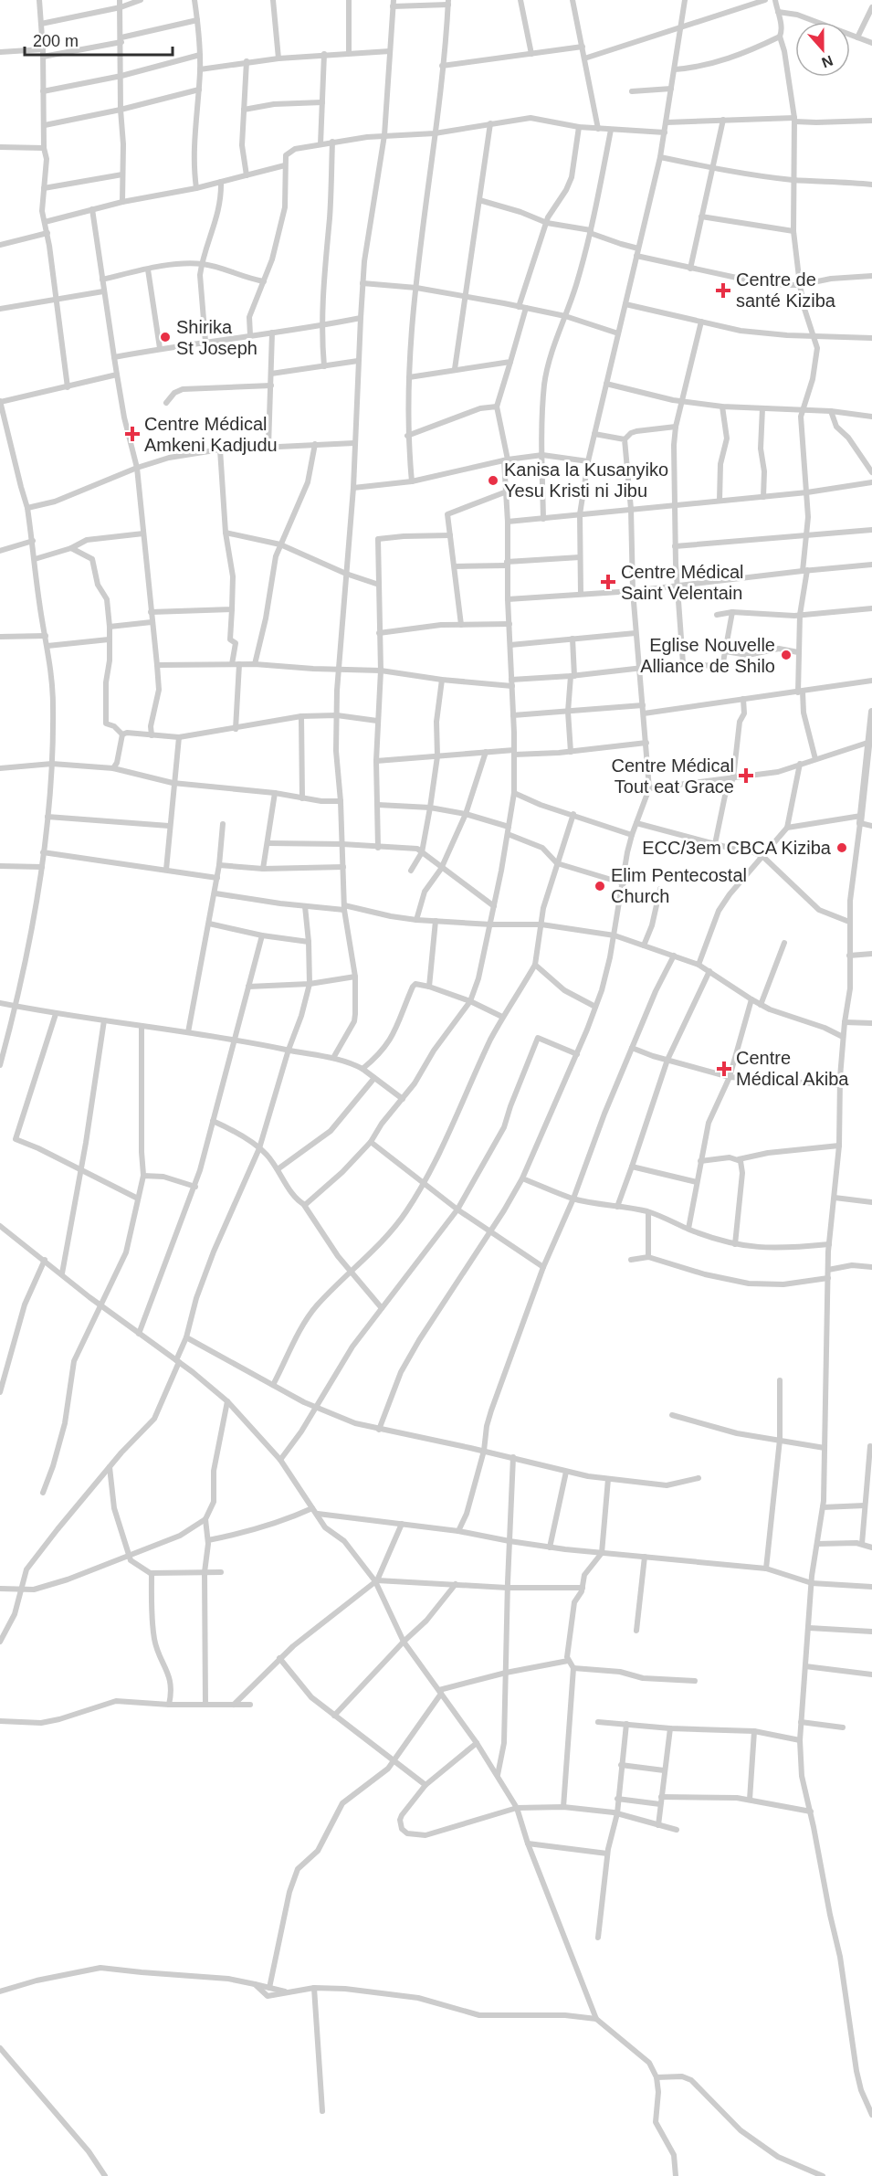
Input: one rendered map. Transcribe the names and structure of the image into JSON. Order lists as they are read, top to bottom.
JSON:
{
  "places": {
    "health": [
      "Centre de santé Kiziba",
      "Centre Médical Amkeni Kadjudu",
      "Centre Médical Saint Velentain",
      "Centre Médical Tout eat Grace",
      "Centre Médical Akiba"
    ],
    "other": [
      "Shirika St Joseph",
      "Kanisa la Kusanyiko Yesu Kristi ni Jibu",
      "Eglise Nouvelle Alliance de Shilo",
      "ECC/3em CBCA Kiziba",
      "Elim Pentecostal Church"
    ]
  },
  "scale_bar": "200 m",
  "north": "bottom"
}
